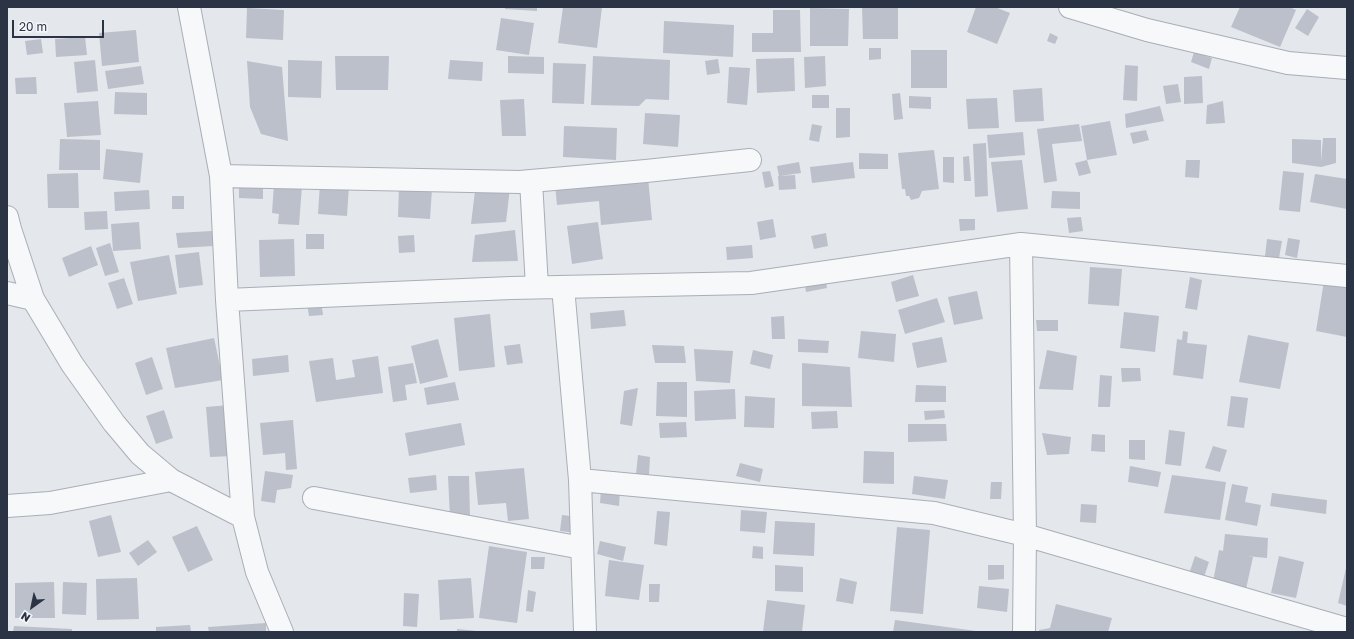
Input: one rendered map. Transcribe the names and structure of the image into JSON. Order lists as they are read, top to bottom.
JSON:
{
  "scale_bar": "20 m",
  "north": "bottom left"
}
